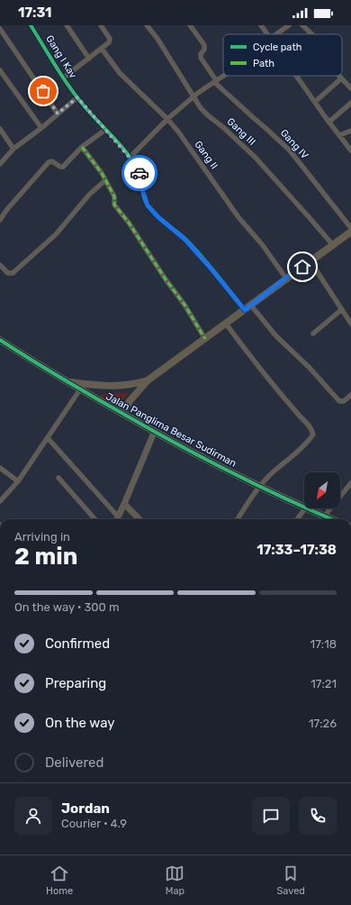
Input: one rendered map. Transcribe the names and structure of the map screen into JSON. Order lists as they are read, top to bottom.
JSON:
{
  "streets": {
    "main road": ["Jalan Panglima Besar Sudirman"],
    "street": [
      "Gang I Kav",
      "Gang III",
      "Gang IV",
      "Gang II"
    ]
  },
  "legend": ["Cycle path", "Path"],
  "north": "bottom left",
  "page": {
    "status": "17:31",
    "heading": ["2 min", "Arriving in", "17:33–17:38"],
    "panel": ["Jordan", "Courier · 4.9"],
    "bar": "On the way · 300 m",
    "list": [
      ["Confirmed", "17:18"],
      ["Preparing", "17:21"],
      ["On the way", "17:26"],
      "Delivered"
    ],
    "tabs": ["Home", "Map", "Saved"]
  }
}
